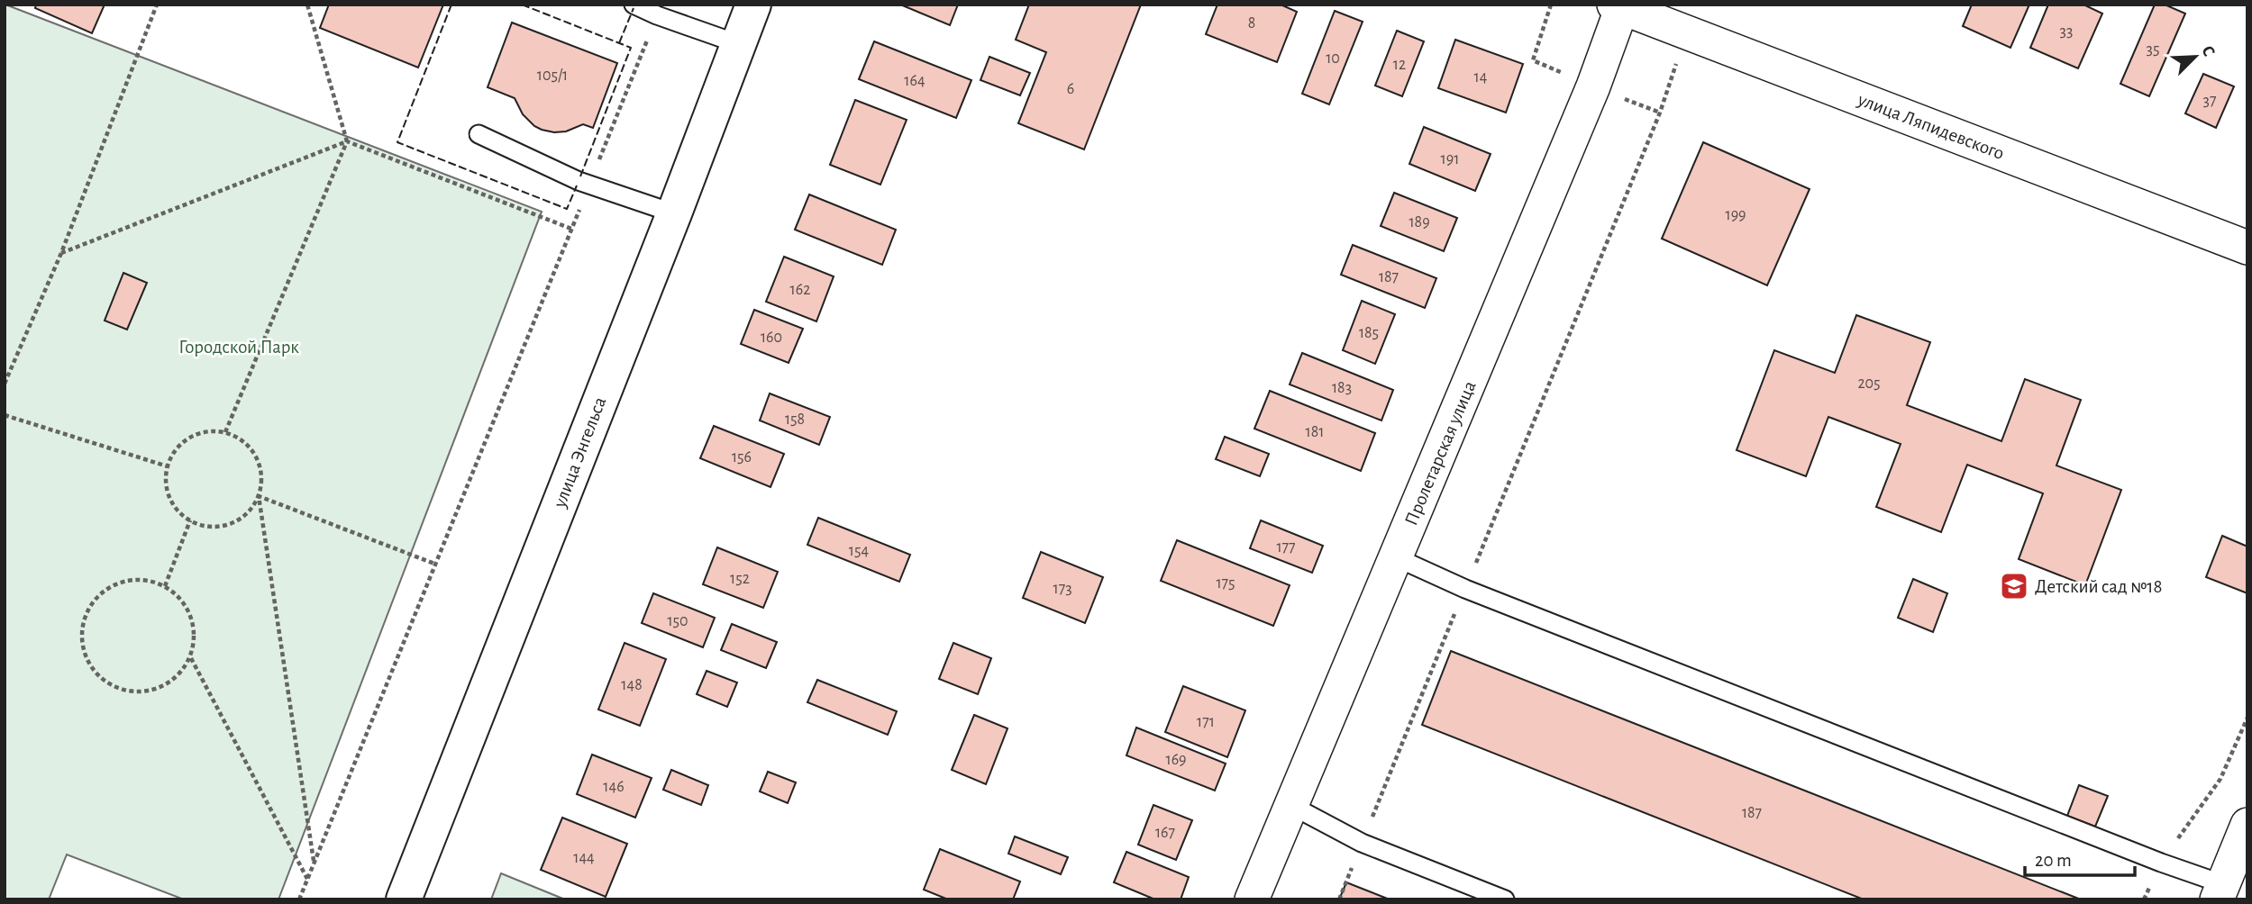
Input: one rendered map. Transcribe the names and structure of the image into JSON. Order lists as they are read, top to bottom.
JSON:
{
  "streets": {
    "main road": ["улица Энгельса"],
    "street": ["улица Ляпидевского", "Пролетарская улица"]
  },
  "crossings": [
    ["улица Ляпидевского", "Пролетарская улица"]
  ],
  "parks": ["Городской Парк"],
  "places": {
    "school or university": ["Детский сад №18"]
  },
  "house_numbers": [
    "8",
    "33",
    "35",
    "10",
    "12",
    "105/1",
    "14",
    "164",
    "6",
    "37",
    "191",
    "199",
    "189",
    "187",
    "162",
    "185",
    "160",
    "205",
    "183",
    "158",
    "181",
    "156",
    "177",
    "154",
    "152",
    "175",
    "173",
    "150",
    "148",
    "171",
    "169",
    "146",
    "187",
    "167",
    "144"
  ],
  "scale_bar": "20 m",
  "north": "top right"
}
